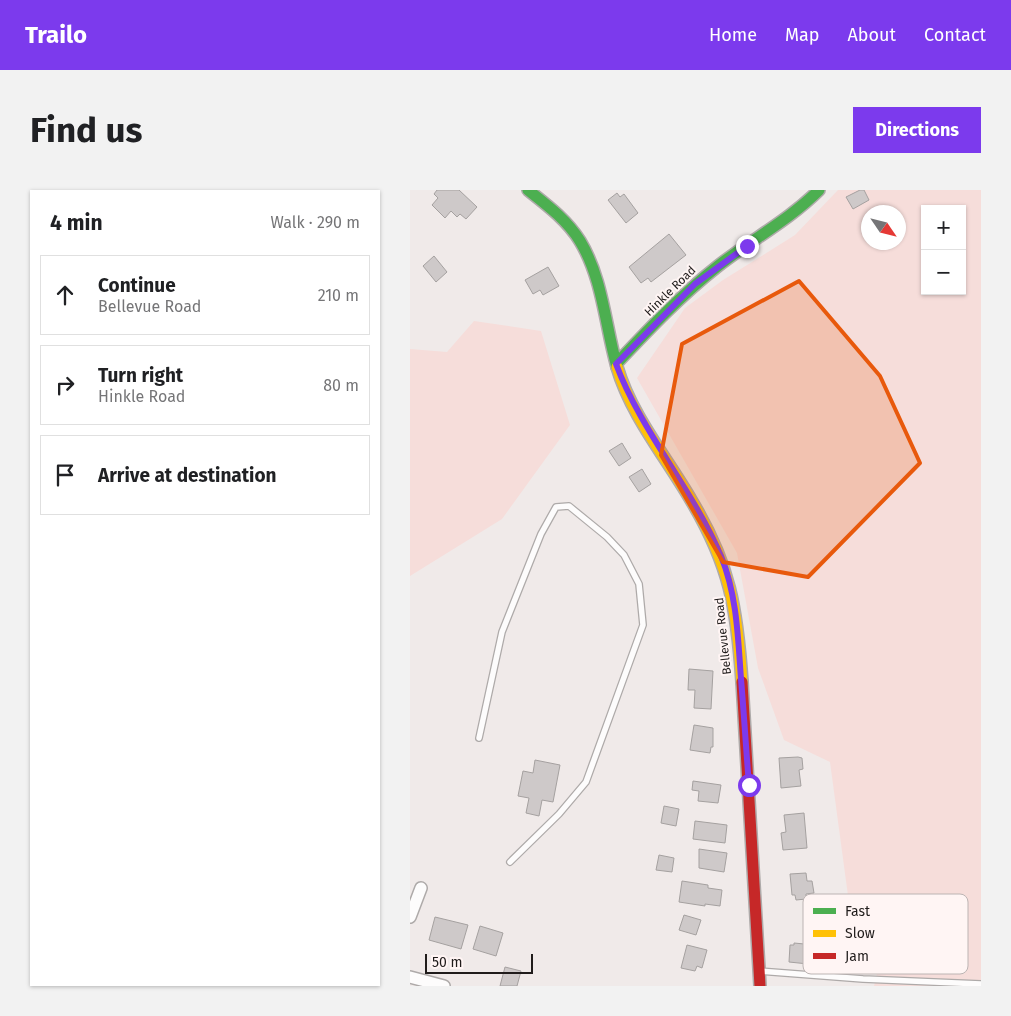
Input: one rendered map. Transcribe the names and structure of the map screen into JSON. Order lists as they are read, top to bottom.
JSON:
{
  "streets": {
    "street": ["Hinkle Road", "Bellevue Road"]
  },
  "crossings": [
    ["Hinkle Road", "Bellevue Road"]
  ],
  "legend": ["Fast", "Slow", "Jam"],
  "scale_bar": "50 m",
  "north": "bottom right",
  "page": {
    "header": "Trailo",
    "nav": [
      "Home",
      "Map",
      "About",
      "Contact"
    ],
    "buttons": "Directions",
    "title": "Find us",
    "heading": ["4 min", "Walk · 290 m"],
    "map_buttons": ["+", "−"],
    "list": [
      ["Continue", "Bellevue Road", "210 m"],
      ["Turn right", "Hinkle Road", "80 m"],
      "Arrive at destination"
    ],
    "scale": "50 m"
  }
}
